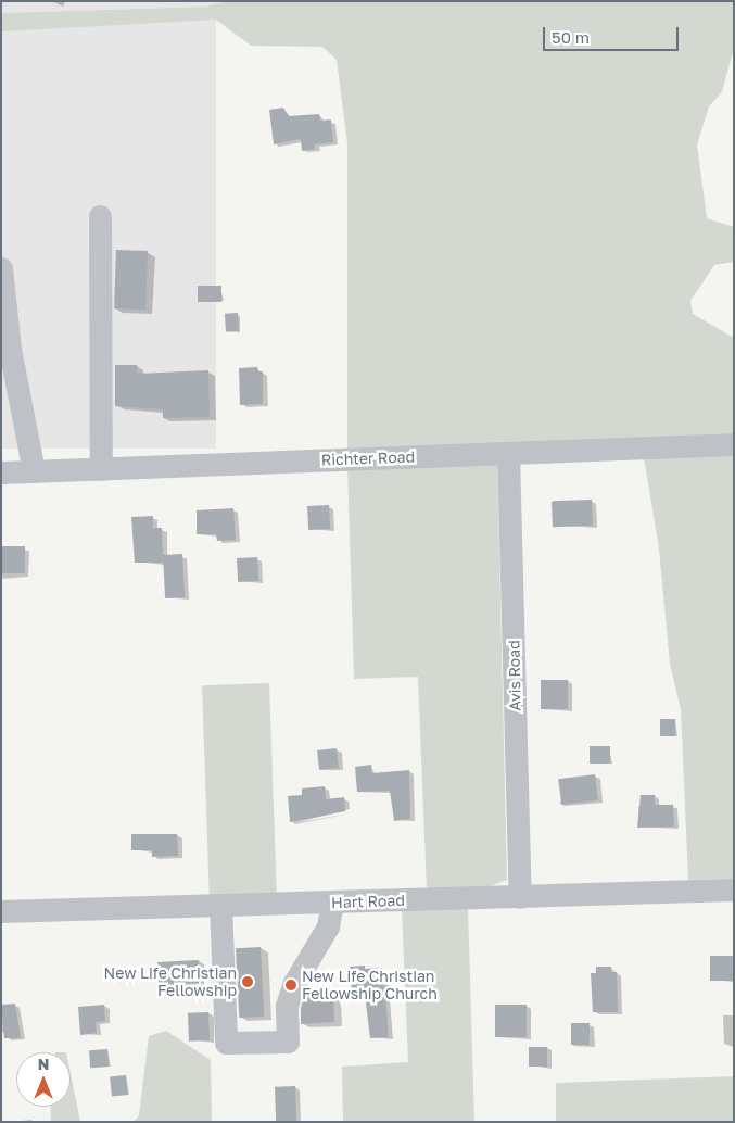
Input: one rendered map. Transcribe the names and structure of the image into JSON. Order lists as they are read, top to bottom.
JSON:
{
  "streets": {
    "street": ["Richter Road", "Avis Road", "Hart Road"]
  },
  "crossings": [
    ["Richter Road", "Avis Road"],
    ["Avis Road", "Hart Road"]
  ],
  "places": ["New Life Christian Fellowship", "New Life Christian Fellowship Church"],
  "scale_bar": "50 m",
  "north": "top"
}
